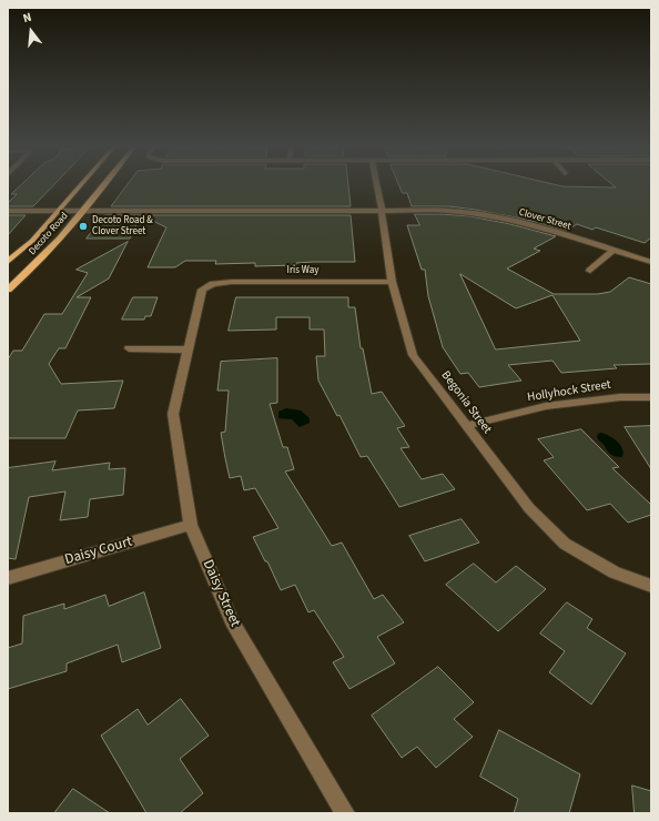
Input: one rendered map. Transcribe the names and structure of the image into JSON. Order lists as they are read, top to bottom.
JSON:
{
  "streets": {
    "main road": ["Decoto Road"],
    "street": [
      "Clover Street",
      "Iris Way",
      "Hollyhock Street",
      "Begonia Street",
      "Daisy Court",
      "Daisy Street"
    ]
  },
  "crossings": [
    ["Clover Street", "Decoto Road"],
    ["Clover Street", "Begonia Street"],
    ["Iris Way", "Begonia Street"],
    ["Iris Way", "Daisy Street"],
    ["Hollyhock Street", "Begonia Street"],
    ["Daisy Court", "Daisy Street"]
  ],
  "places": ["Decoto Road & Clover Street"],
  "north": "top"
}
